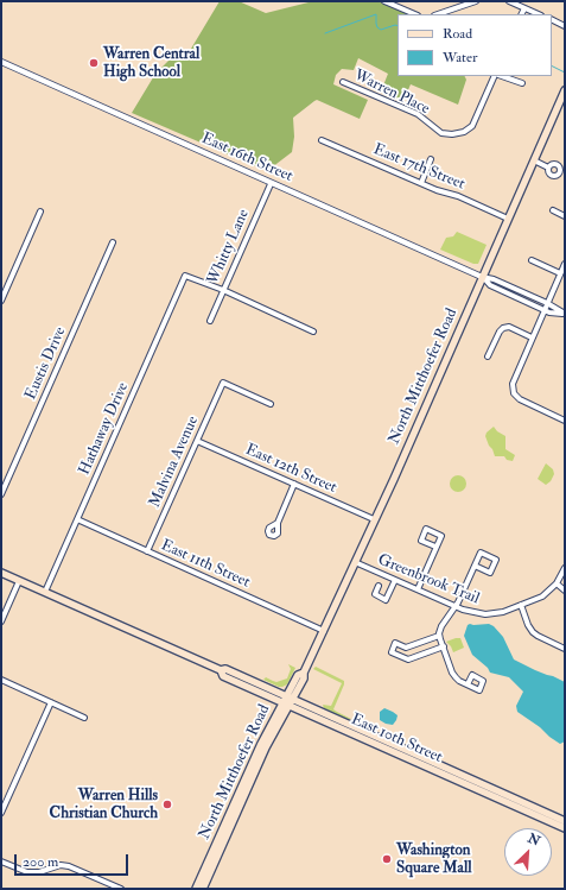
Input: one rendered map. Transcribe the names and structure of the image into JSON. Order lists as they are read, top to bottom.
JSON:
{
  "streets": {
    "main road": ["North Mitthoefer Road", "East 10th Street"],
    "street": [
      "Warren Place",
      "East 16th Street",
      "East 17th Street",
      "Whitty Lane",
      "Eustis Drive",
      "Hathaway Drive",
      "Malvina Avenue",
      "East 12th Street",
      "East 11th Street",
      "Greenbrook Trail"
    ]
  },
  "crossings": [
    ["East 16th Street", "Whitty Lane"],
    ["East 16th Street", "North Mitthoefer Road"],
    ["East 17th Street", "North Mitthoefer Road"],
    ["Whitty Lane", "Hathaway Drive"],
    ["North Mitthoefer Road", "East 12th Street"],
    ["North Mitthoefer Road", "East 11th Street"],
    ["North Mitthoefer Road", "Greenbrook Trail"],
    ["North Mitthoefer Road", "East 10th Street"],
    ["Hathaway Drive", "East 11th Street"],
    ["Hathaway Drive", "East 10th Street"],
    ["Malvina Avenue", "East 12th Street"],
    ["Malvina Avenue", "East 11th Street"]
  ],
  "places": ["Warren Central High School", "Warren Hills Christian Church", "Washington Square Mall"],
  "legend": ["Road", "Water"],
  "scale_bar": "200 m",
  "north": "top right"
}
